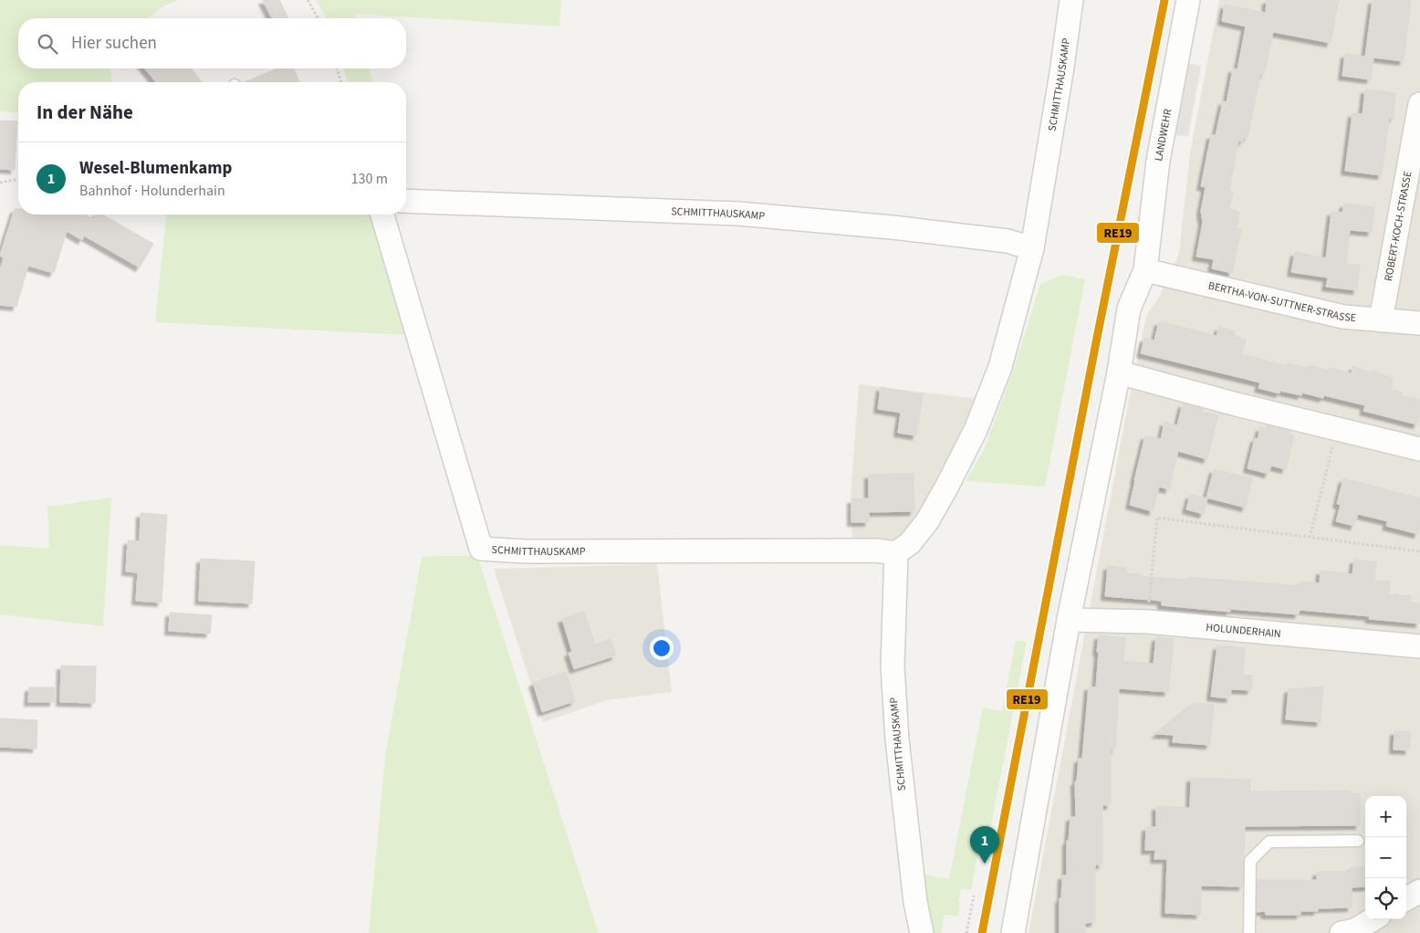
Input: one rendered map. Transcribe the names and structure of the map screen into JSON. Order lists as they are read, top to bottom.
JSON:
{
  "streets": {
    "street": [
      "SCHMITTHAUSKAMP",
      "LANDWEHR",
      "ROBERT-KOCH-STRASSE",
      "BERTHA-VON-SUTTNER-STRASSE",
      "HOLUNDERHAIN"
    ]
  },
  "crossings": [
    ["LANDWEHR", "BERTHA-VON-SUTTNER-STRASSE"],
    ["ROBERT-KOCH-STRASSE", "BERTHA-VON-SUTTNER-STRASSE"]
  ],
  "lines": ["transit line RE19"],
  "page": {
    "search": "Hier suchen",
    "heading": "In der Nähe",
    "list": [
      {
        "mark": "1",
        "name": "Wesel-Blumenkamp",
        "note": "Bahnhof · Holunderhain",
        "value": "130 m"
      }
    ],
    "map_buttons": ["+", "−"],
    "pins": "1"
  }
}
